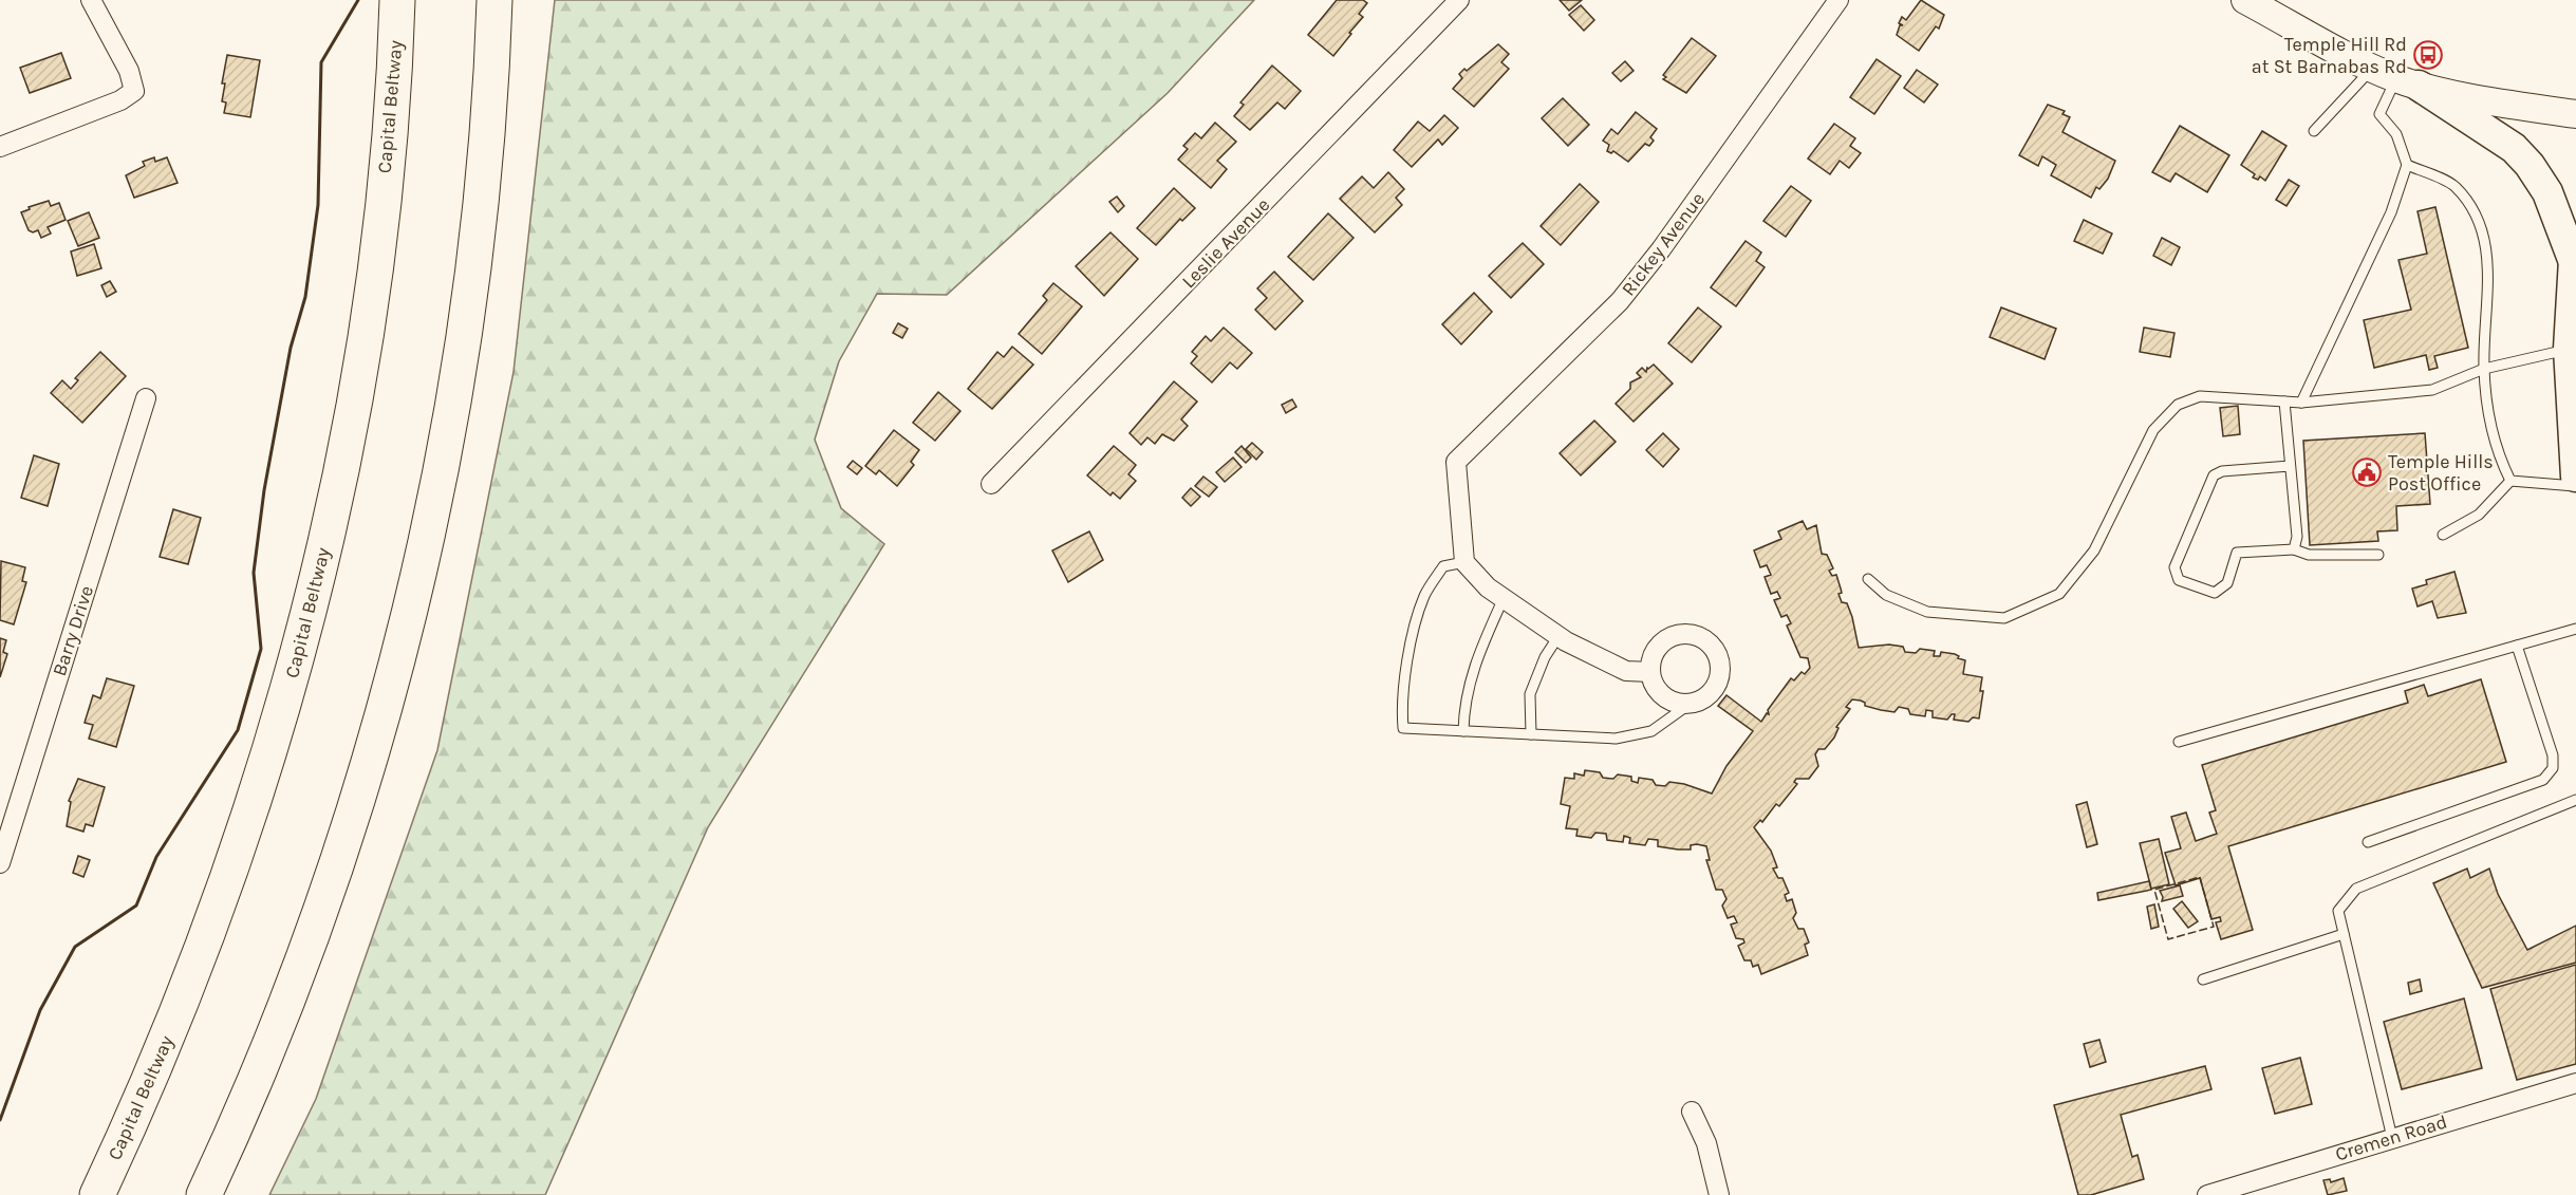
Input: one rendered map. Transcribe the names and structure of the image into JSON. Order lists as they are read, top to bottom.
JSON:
{
  "streets": {
    "highway": ["Capital Beltway"],
    "street": [
      "Leslie Avenue",
      "Rickey Avenue",
      "Barry Drive",
      "Cremen Road"
    ]
  },
  "places": {
    "bus stop": ["Temple Hill Rd at St Barnabas Rd"],
    "public building": ["Temple Hills Post Office"]
  }
}
